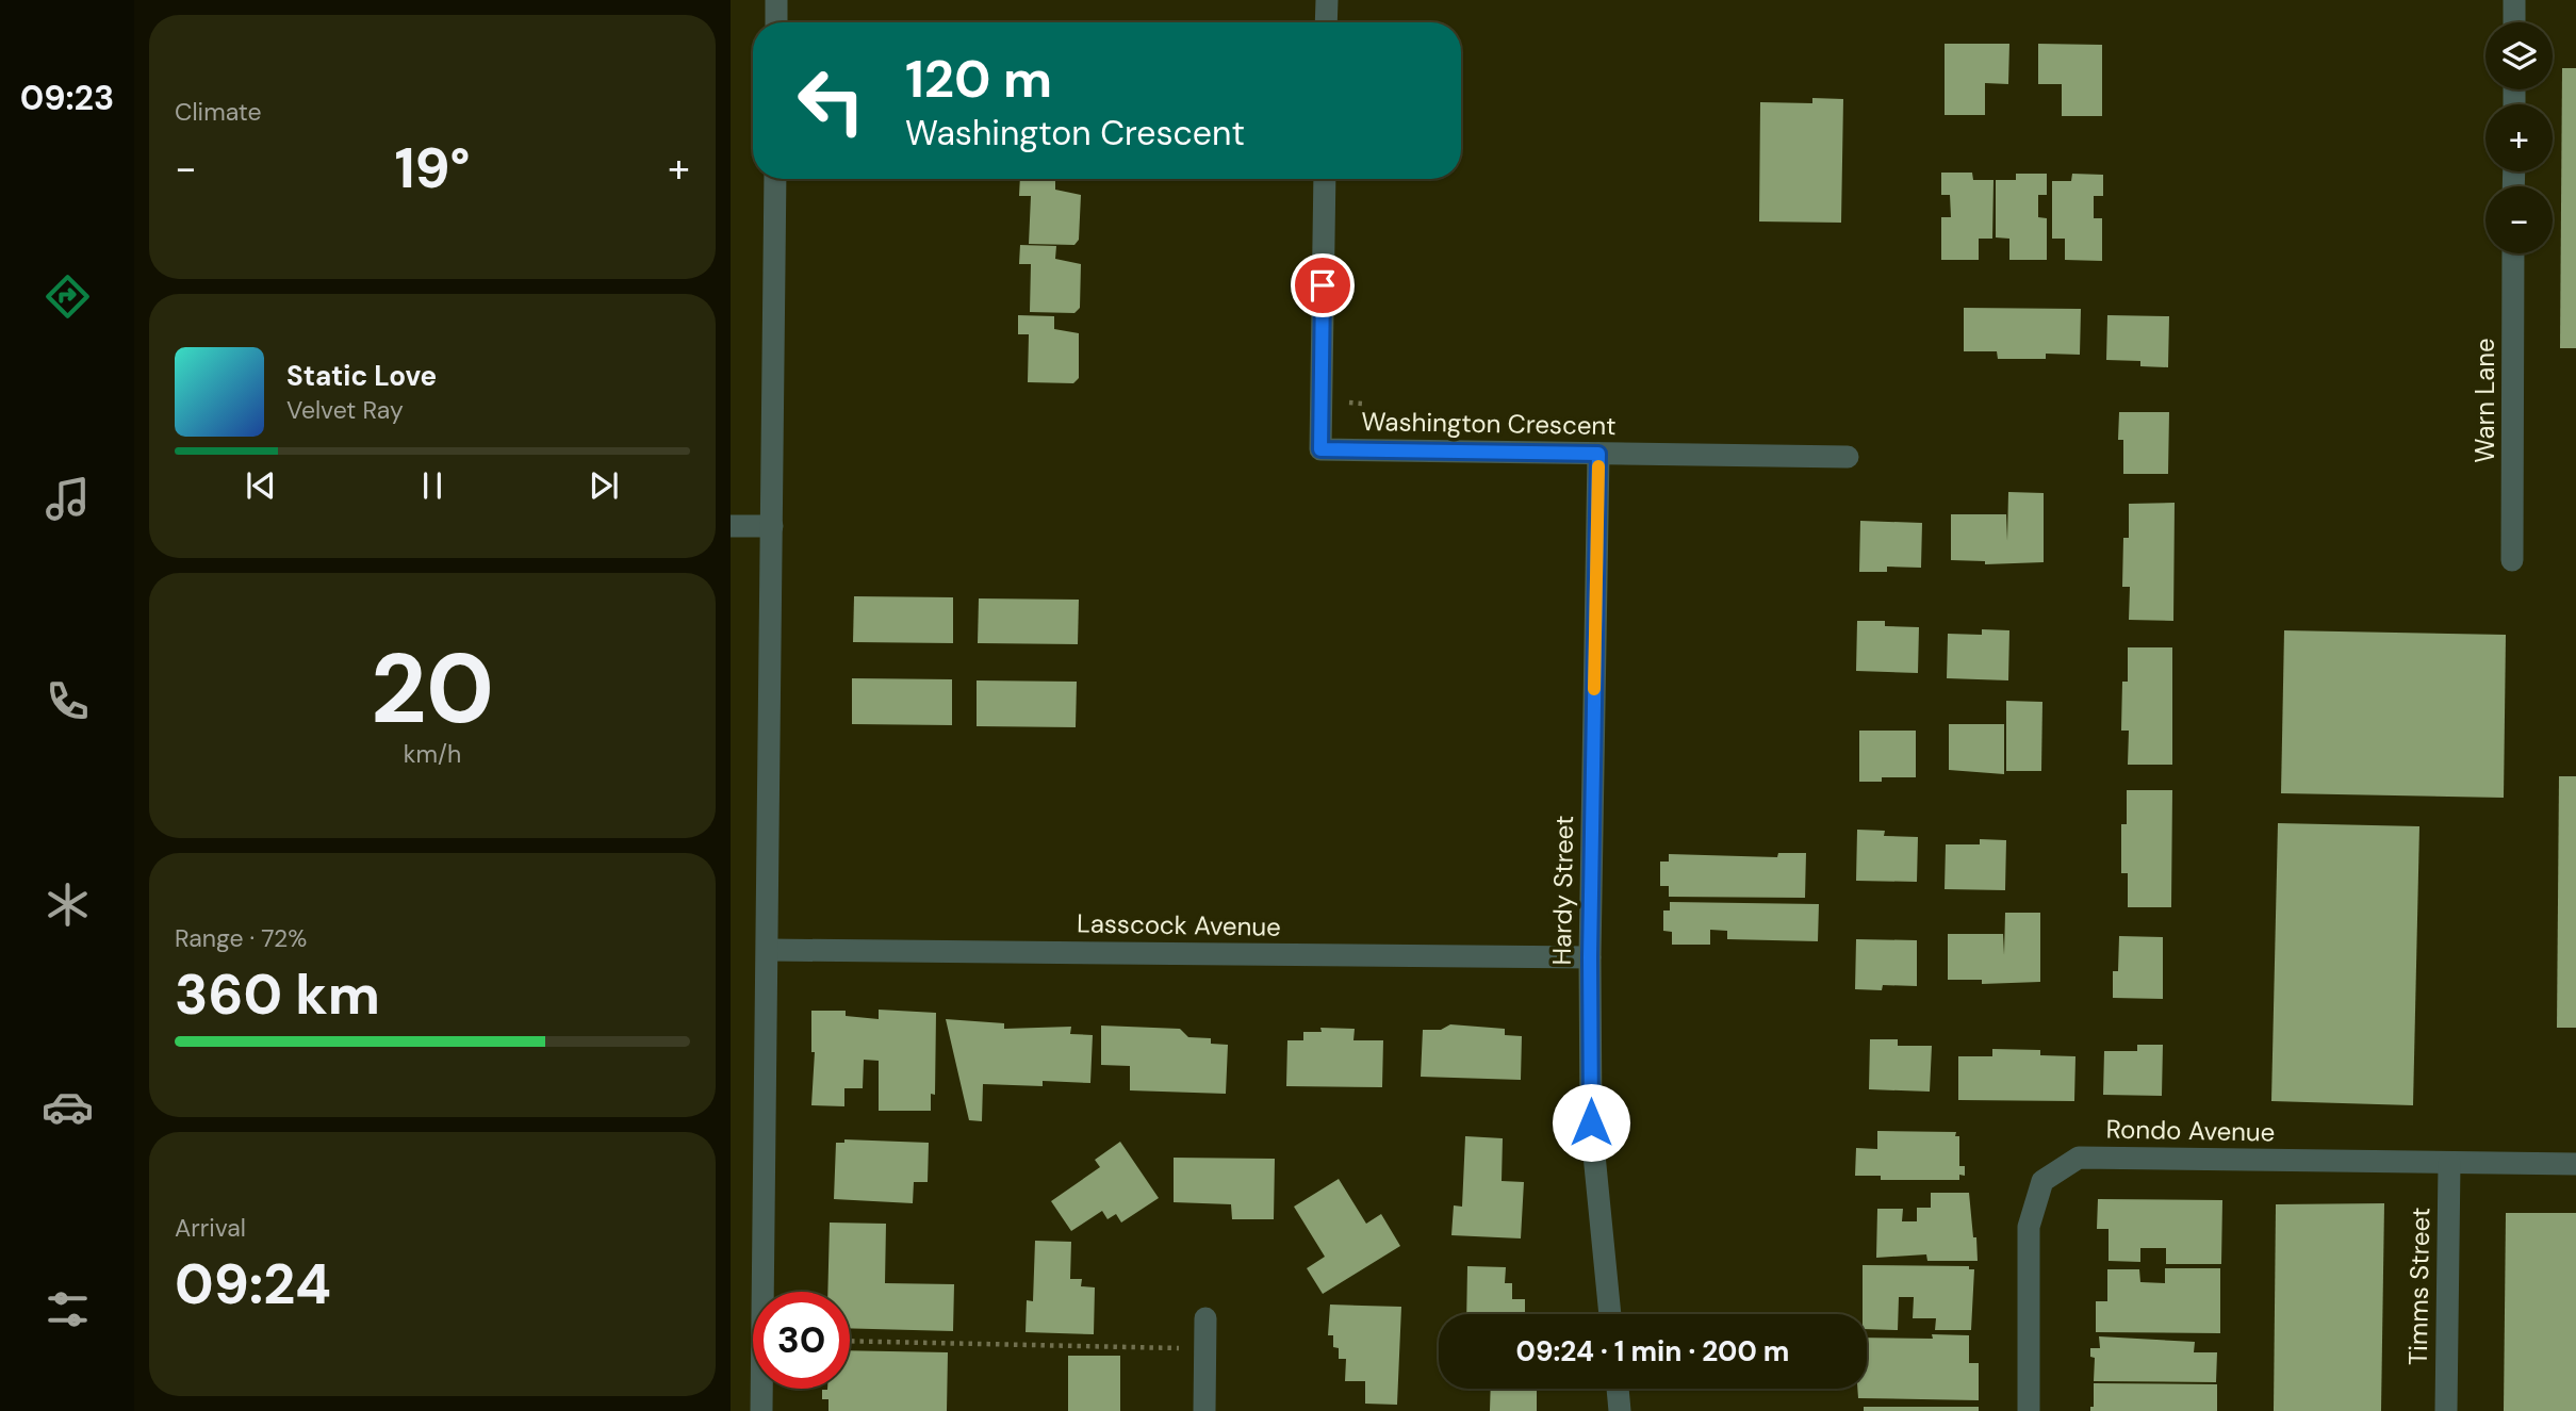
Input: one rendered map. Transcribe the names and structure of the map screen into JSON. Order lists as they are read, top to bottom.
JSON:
{
  "streets": {
    "street": [
      "Warn Lane",
      "Washington Crescent",
      "Hardy Street",
      "Lasscock Avenue",
      "Rondo Avenue",
      "Timms Street"
    ]
  },
  "crossings": [
    ["Washington Crescent", "Hardy Street"],
    ["Hardy Street", "Lasscock Avenue"],
    ["Rondo Avenue", "Timms Street"]
  ],
  "page": {
    "tabs": "09:23",
    "tile": [
      "Climate",
      ["20", "km/h"],
      ["Range · 72%", "360 km"],
      ["Arrival", "09:24"]
    ],
    "map_buttons": ["+", "−"],
    "turn": ["120 m", "Washington Crescent"],
    "heat": ["−", "19°", "+"],
    "song": ["Static Love", "Velvet Ray"],
    "limit": "30",
    "trip": "09:24 · 1 min · 200 m"
  }
}
